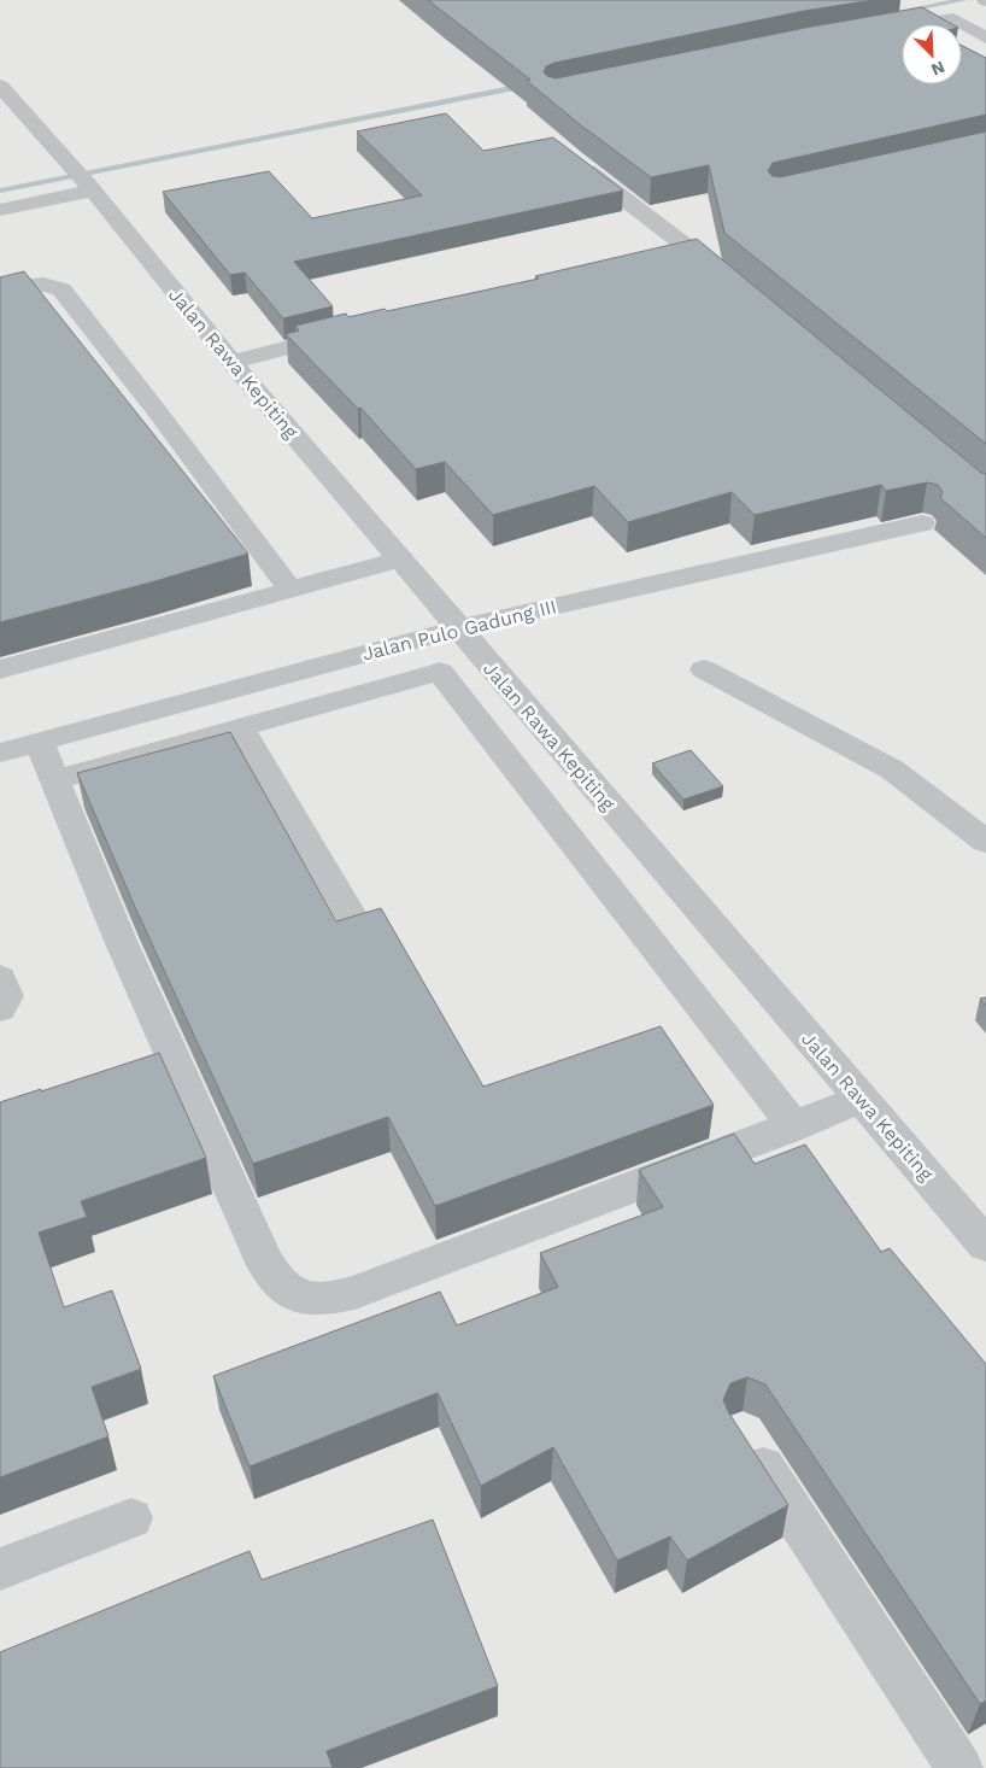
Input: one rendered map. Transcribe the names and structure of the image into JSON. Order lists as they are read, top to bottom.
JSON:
{
  "streets": {
    "street": ["Jalan Rawa Kepiting", "Jalan Pulo Gadung III"]
  },
  "crossings": [
    ["Jalan Rawa Kepiting", "Jalan Pulo Gadung III"]
  ],
  "north": "bottom right"
}
